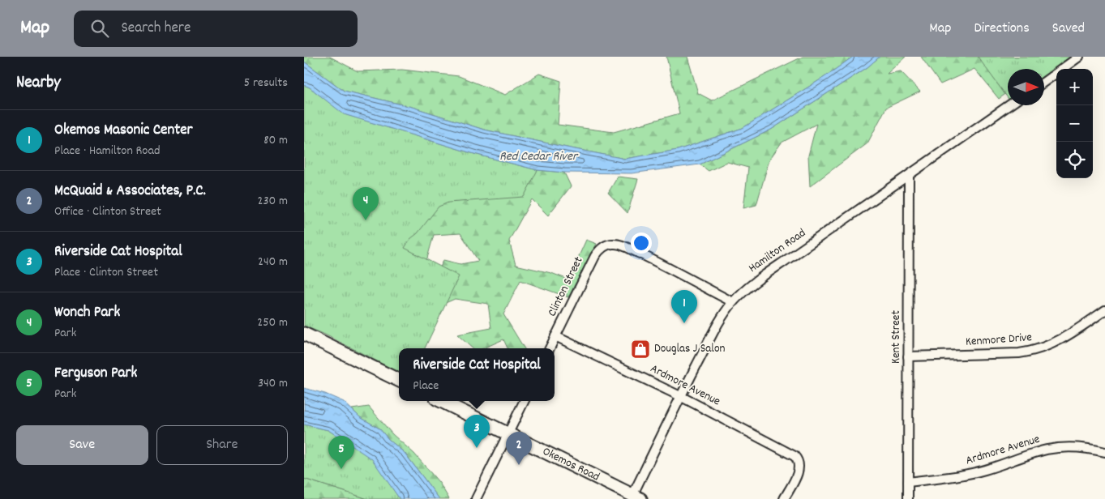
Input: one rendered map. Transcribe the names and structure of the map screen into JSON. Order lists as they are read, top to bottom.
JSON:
{
  "streets": {
    "main road": ["Okemos Road"],
    "street": [
      "Hamilton Road",
      "Clinton Street",
      "Kent Street",
      "Kenmore Drive",
      "Ardmore Avenue"
    ]
  },
  "crossings": [
    ["Hamilton Road", "Clinton Street"],
    ["Hamilton Road", "Kent Street"],
    ["Hamilton Road", "Ardmore Avenue"],
    ["Hamilton Road", "Okemos Road"],
    ["Clinton Street", "Ardmore Avenue"],
    ["Kent Street", "Kenmore Drive"],
    ["Kent Street", "Ardmore Avenue"]
  ],
  "water": ["Red Cedar River"],
  "places": {
    "shop": ["Douglas J Salon"]
  },
  "north": "right",
  "page": {
    "header": "Map",
    "search": "Search here",
    "nav": ["Map", "Directions", "Saved"],
    "heading": ["Nearby", "5 results"],
    "map_buttons": ["+", "−"],
    "list": [
      {
        "mark": "1",
        "name": "Okemos Masonic Center",
        "note": "Place · Hamilton Road",
        "value": "80 m"
      },
      {
        "mark": "2",
        "name": "McQuaid & Associates, P.C.",
        "note": "Office · Clinton Street",
        "value": "230 m"
      },
      {
        "mark": "3",
        "name": "Riverside Cat Hospital",
        "note": "Place · Clinton Street",
        "value": "240 m"
      },
      {
        "mark": "4",
        "name": "Wonch Park",
        "note": "Park",
        "value": "250 m"
      },
      {
        "mark": "5",
        "name": "Ferguson Park",
        "note": "Park",
        "value": "340 m"
      }
    ],
    "pins": [
      "4",
      "1",
      "3",
      "2",
      "5"
    ],
    "popup": ["Riverside Cat Hospital", "Place"],
    "buttons": ["Save", "Share"]
  }
}
